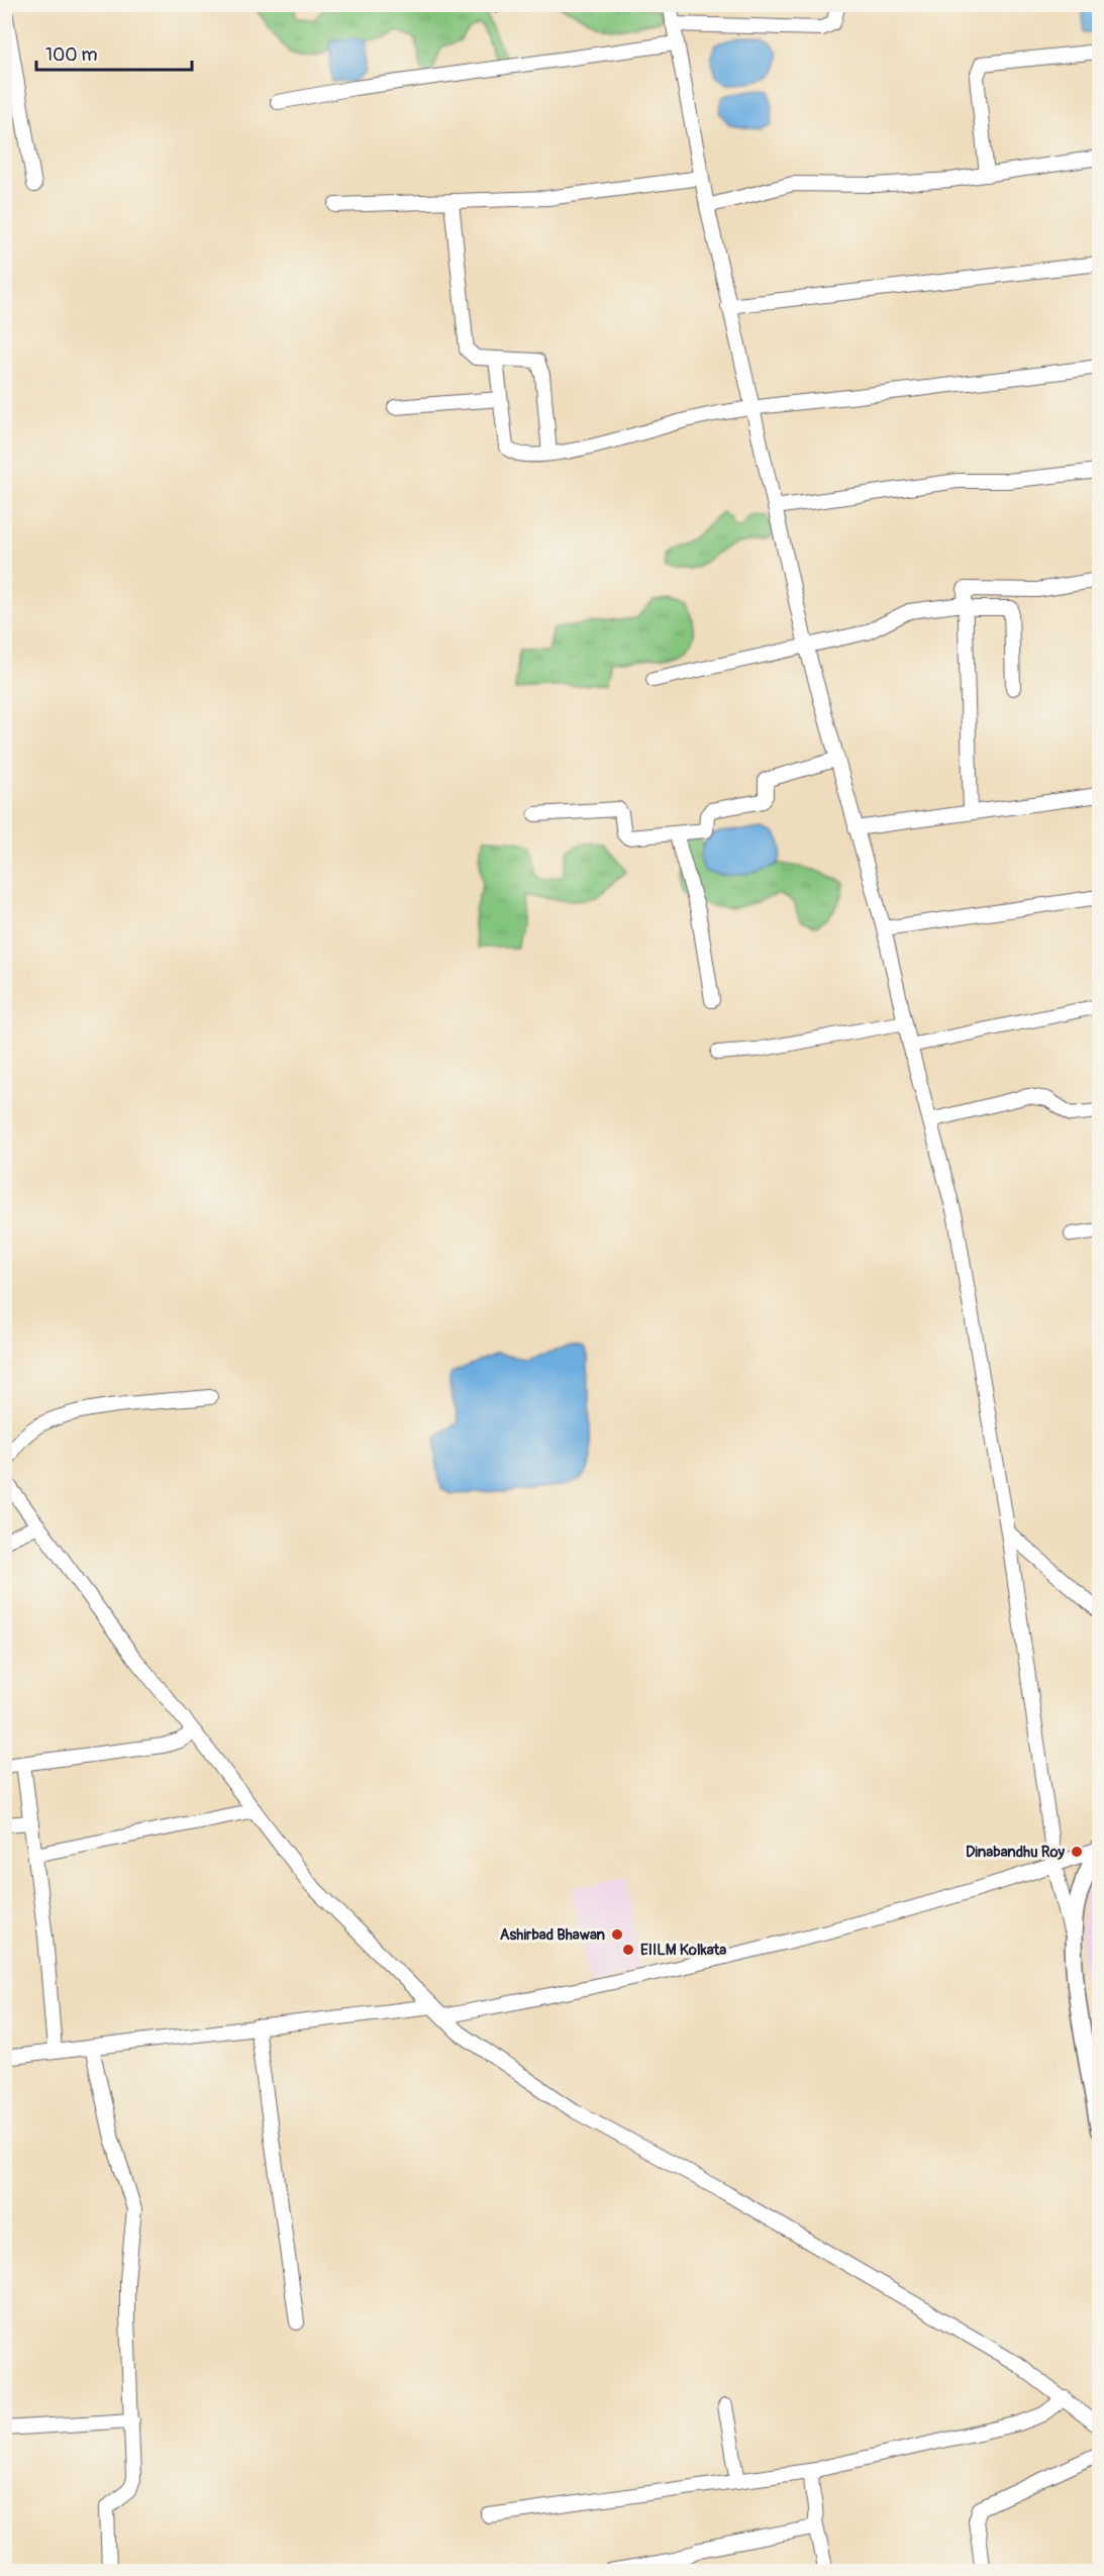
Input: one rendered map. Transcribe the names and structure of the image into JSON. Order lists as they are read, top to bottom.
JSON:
{
  "places": ["Dinabandhu Roy", "Ashirbad Bhawan", "EIILM Kolkata"],
  "scale_bar": "100 m"
}
